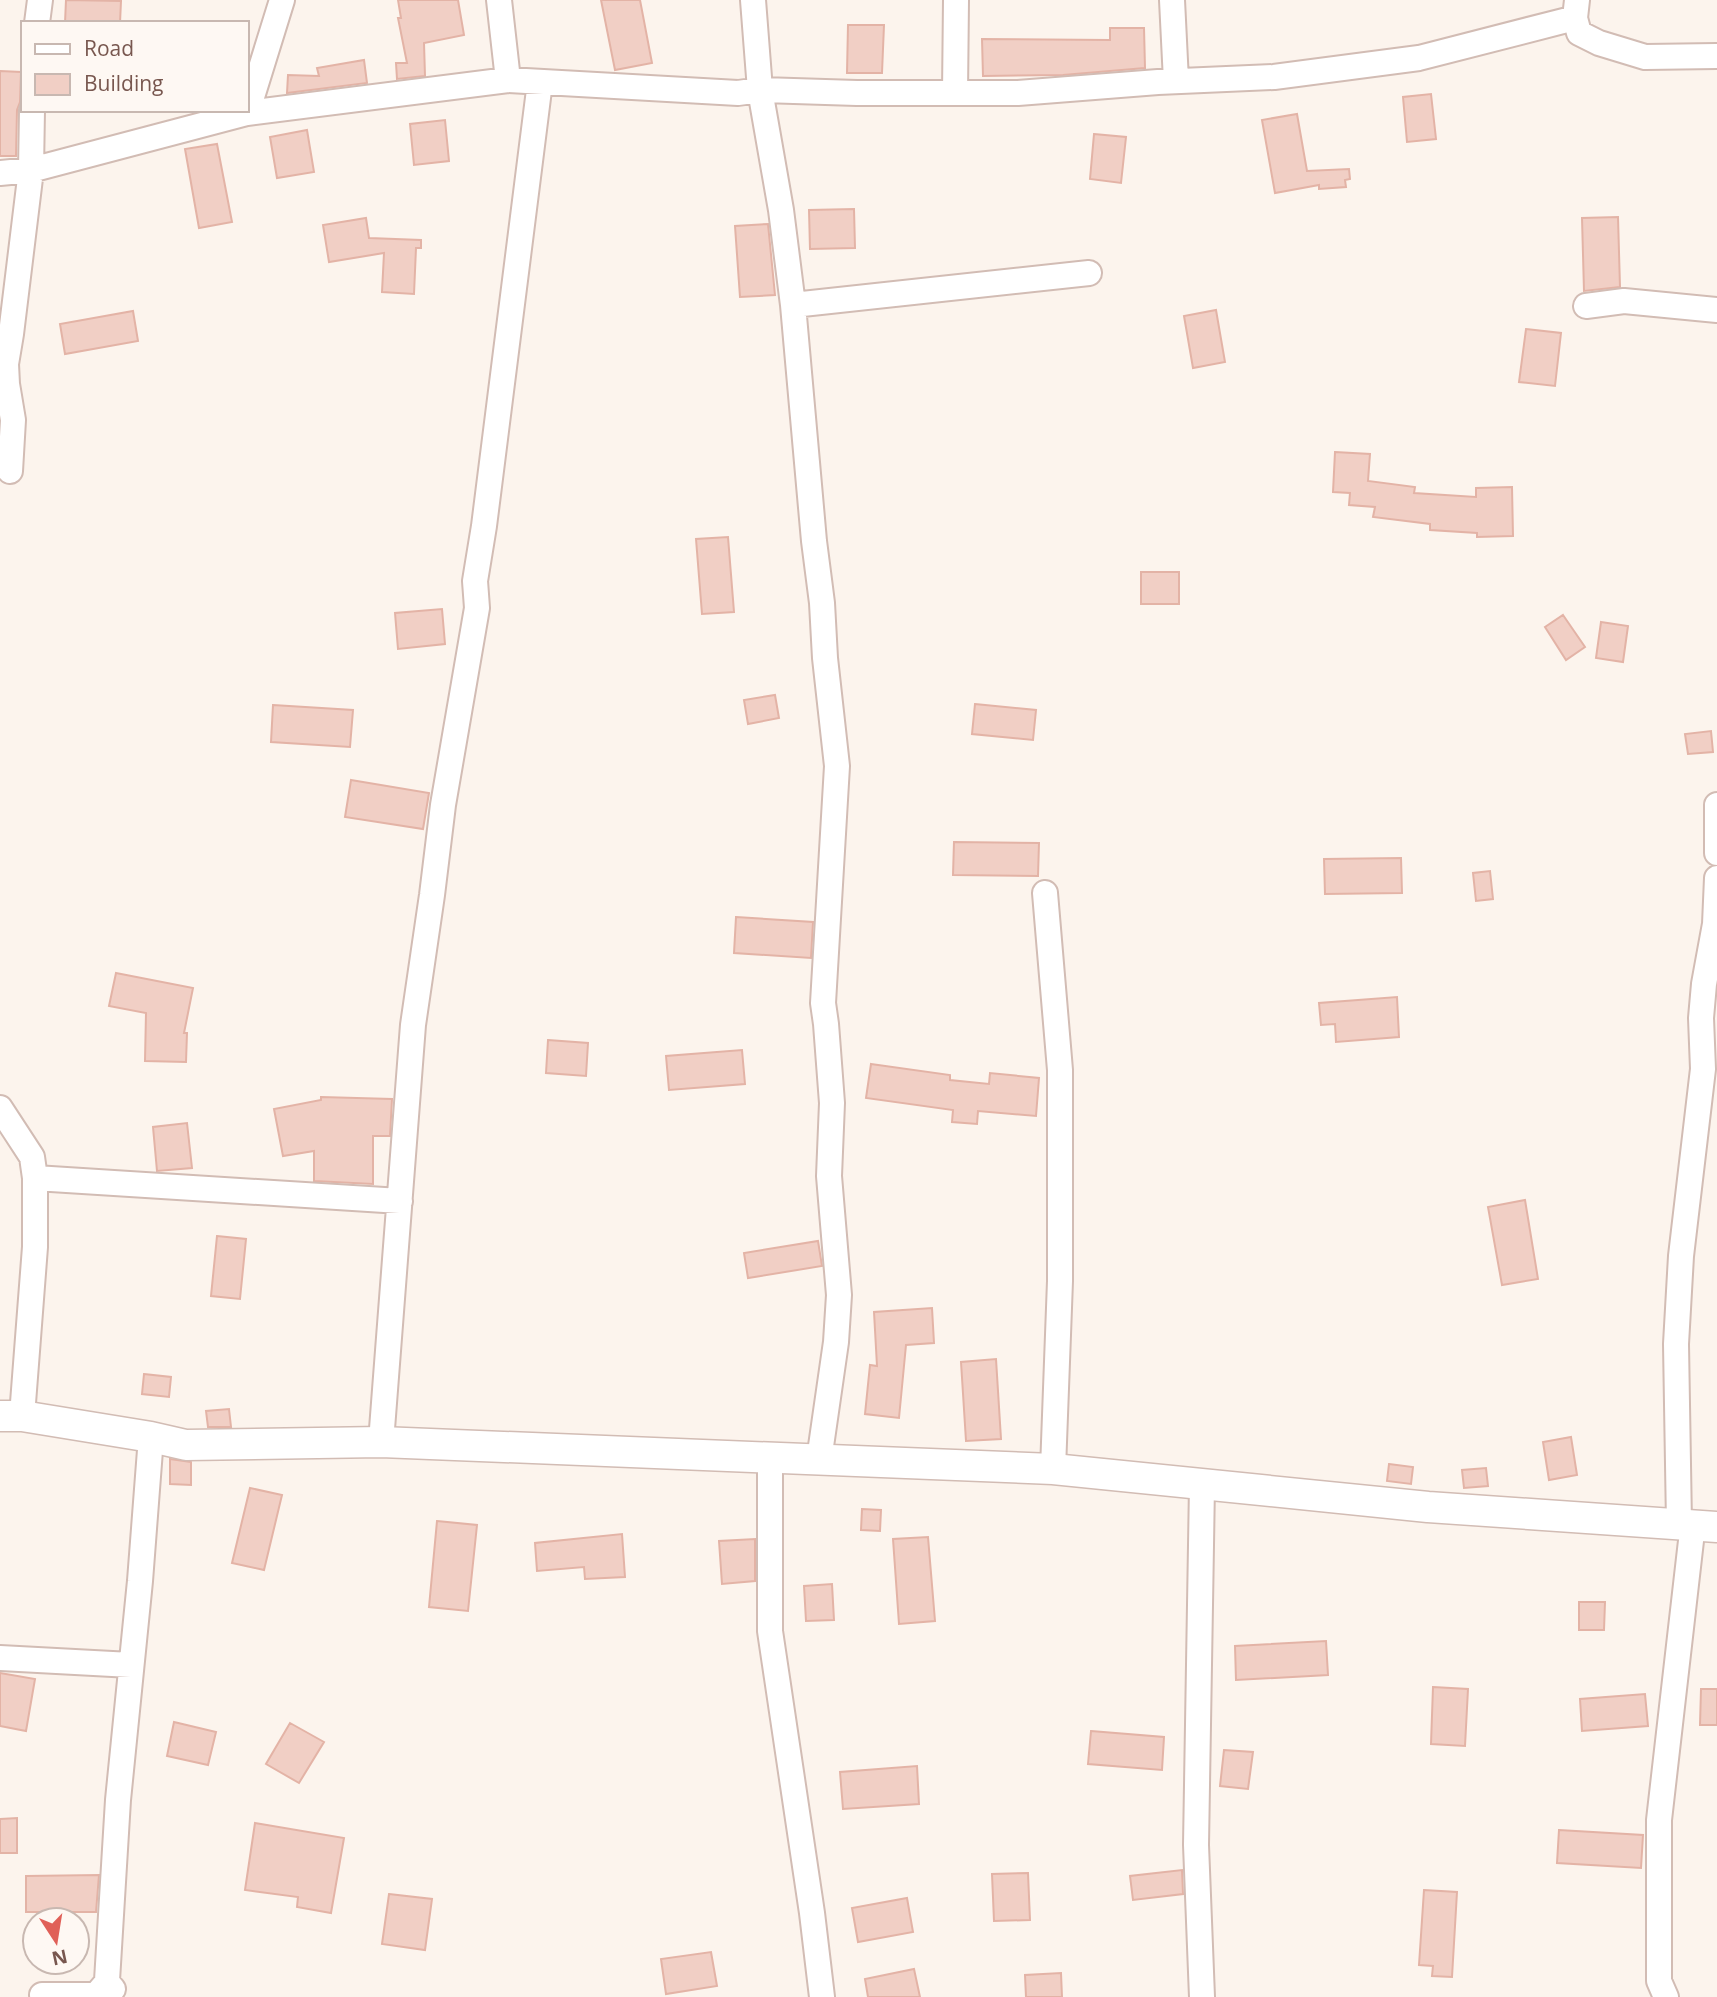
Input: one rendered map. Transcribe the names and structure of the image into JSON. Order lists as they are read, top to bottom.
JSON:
{
  "legend": ["Road", "Building"],
  "north": "bottom"
}
